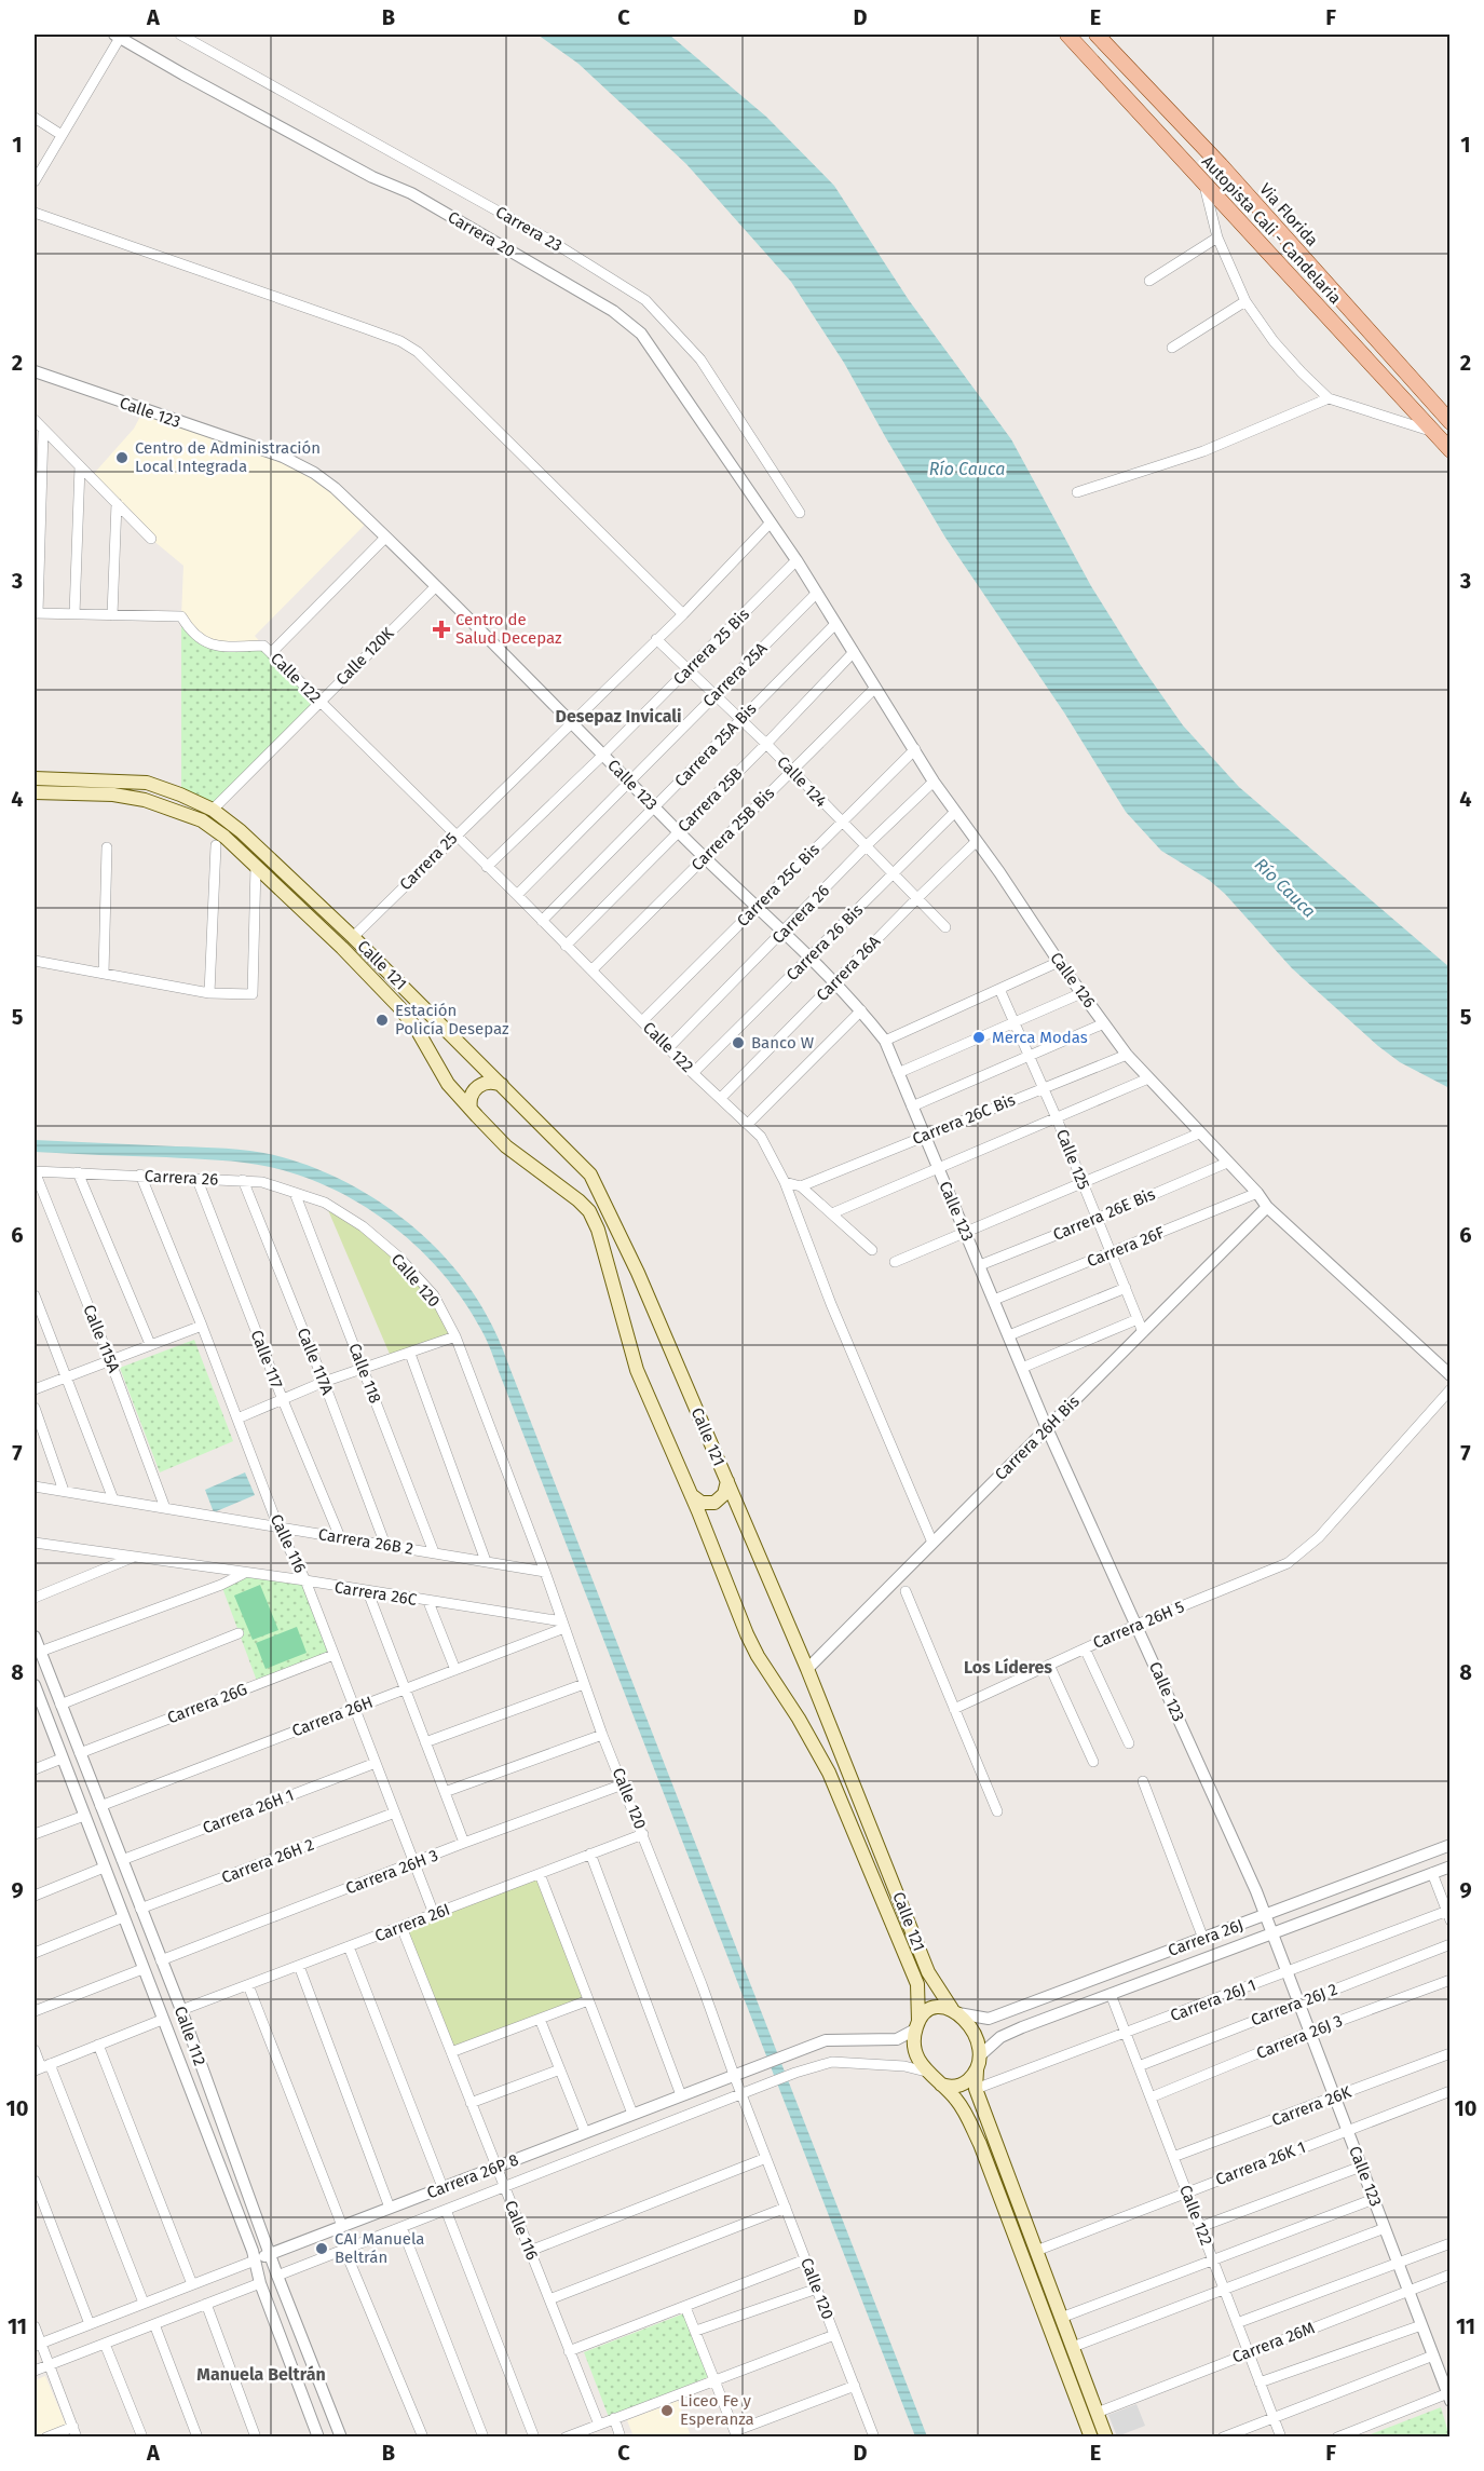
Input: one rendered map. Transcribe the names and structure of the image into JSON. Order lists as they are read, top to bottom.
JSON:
{
  "streets": {
    "main road": ["Via Florida", "Autopista Cali - Candelaria", "Calle 121"],
    "street": [
      "Carrera 23",
      "Carrera 20",
      "Calle 123",
      "Carrera 25 Bis",
      "Calle 120K",
      "Carrera 25A",
      "Calle 122",
      "Carrera 25A Bis",
      "Calle 124",
      "Carrera 25B",
      "Carrera 25B Bis",
      "Carrera 25",
      "Carrera 25C Bis",
      "Carrera 26",
      "Carrera 26 Bis",
      "Carrera 26A",
      "Calle 126",
      "Carrera 26C Bis",
      "Calle 125",
      "Carrera 26E Bis",
      "Carrera 26F",
      "Calle 120",
      "Calle 115A",
      "Calle 117",
      "Calle 117A",
      "Calle 118",
      "Carrera 26H Bis",
      "Carrera 26B 2",
      "Calle 116",
      "Carrera 26C",
      "Carrera 26H 5",
      "Carrera 26G",
      "Carrera 26H",
      "Carrera 26H 1",
      "Carrera 26H 2",
      "Carrera 26H 3",
      "Carrera 26I",
      "Carrera 26J",
      "Carrera 26J 1",
      "Carrera 26J 2",
      "Calle 112",
      "Carrera 26J 3",
      "Carrera 26K",
      "Carrera 26K 1",
      "Carrera 26P 8",
      "Carrera 26M"
    ]
  },
  "crossings": [
    ["Carrera 20", "Carrera 25"],
    ["Carrera 20", "Calle 126"],
    ["Calle 123", "Carrera 25 Bis"],
    ["Calle 123", "Calle 120K"],
    ["Calle 123", "Carrera 25A"],
    ["Calle 123", "Carrera 25A Bis"],
    ["Calle 123", "Carrera 25B"],
    ["Calle 123", "Carrera 25B Bis"],
    ["Calle 123", "Carrera 25"],
    ["Calle 123", "Carrera 25C Bis"],
    ["Calle 123", "Carrera 26"],
    ["Calle 123", "Carrera 26 Bis"],
    ["Calle 123", "Carrera 26A"],
    ["Calle 123", "Carrera 26C Bis"],
    ["Calle 123", "Carrera 26E Bis"],
    ["Calle 123", "Carrera 26F"],
    ["Calle 123", "Carrera 26H Bis"],
    ["Calle 123", "Carrera 26H 5"],
    ["Calle 123", "Carrera 26J"],
    ["Calle 123", "Carrera 26J 1"],
    ["Calle 123", "Carrera 26J 2"],
    ["Calle 123", "Carrera 26J 3"],
    ["Calle 123", "Carrera 26K"],
    ["Calle 123", "Carrera 26K 1"],
    ["Calle 123", "Carrera 26M"],
    ["Carrera 25 Bis", "Calle 122"],
    ["Carrera 25 Bis", "Calle 124"],
    ["Carrera 25 Bis", "Calle 126"],
    ["Calle 120K", "Calle 122"],
    ["Carrera 25A", "Calle 122"],
    ["Carrera 25A", "Calle 124"],
    ["Carrera 25A", "Calle 126"],
    ["Calle 122", "Carrera 25A Bis"],
    ["Calle 122", "Carrera 25B"],
    ["Calle 122", "Carrera 25B Bis"],
    ["Calle 122", "Carrera 25"],
    ["Calle 122", "Carrera 25C Bis"],
    ["Calle 122", "Carrera 26"],
    ["Calle 122", "Carrera 26 Bis"],
    ["Calle 122", "Carrera 26A"],
    ["Calle 122", "Carrera 26H Bis"],
    ["Calle 122", "Carrera 26J"],
    ["Calle 122", "Carrera 26J 1"],
    ["Calle 122", "Carrera 26J 2"],
    ["Calle 122", "Carrera 26J 3"],
    ["Calle 122", "Carrera 26K"],
    ["Calle 122", "Carrera 26K 1"],
    ["Calle 122", "Carrera 26M"],
    ["Carrera 25A Bis", "Calle 124"],
    ["Carrera 25A Bis", "Calle 126"],
    ["Calle 124", "Carrera 25B"],
    ["Calle 124", "Carrera 25B Bis"],
    ["Calle 124", "Carrera 25"],
    ["Calle 124", "Carrera 25C Bis"],
    ["Calle 124", "Carrera 26"],
    ["Calle 124", "Carrera 26 Bis"],
    ["Calle 124", "Carrera 26A"],
    ["Carrera 25B", "Calle 126"],
    ["Carrera 25B Bis", "Calle 126"],
    ["Carrera 25", "Calle 121"],
    ["Carrera 25", "Calle 126"],
    ["Carrera 25C Bis", "Calle 126"],
    ["Carrera 26", "Calle 126"],
    ["Carrera 26", "Calle 120"],
    ["Carrera 26", "Calle 115A"],
    ["Carrera 26", "Calle 117"],
    ["Carrera 26", "Calle 117A"],
    ["Carrera 26", "Calle 118"],
    ["Carrera 26", "Calle 116"],
    ["Carrera 26 Bis", "Calle 126"],
    ["Calle 121", "Carrera 26H Bis"],
    ["Calle 121", "Carrera 26J"],
    ["Calle 121", "Carrera 26P 8"],
    ["Carrera 26A", "Calle 126"],
    ["Calle 126", "Carrera 26C Bis"],
    ["Calle 126", "Carrera 26E Bis"],
    ["Calle 126", "Carrera 26F"],
    ["Calle 126", "Carrera 26H Bis"],
    ["Carrera 26C Bis", "Calle 125"],
    ["Calle 125", "Carrera 26E Bis"],
    ["Calle 125", "Carrera 26F"],
    ["Calle 125", "Carrera 26H Bis"],
    ["Calle 120", "Carrera 26B 2"],
    ["Calle 120", "Carrera 26C"],
    ["Calle 120", "Carrera 26H"],
    ["Calle 120", "Carrera 26H 3"],
    ["Calle 120", "Carrera 26I"],
    ["Calle 120", "Carrera 26P 8"],
    ["Calle 115A", "Carrera 26B 2"],
    ["Calle 117", "Carrera 26B 2"],
    ["Calle 117A", "Carrera 26B 2"],
    ["Calle 118", "Carrera 26B 2"],
    ["Carrera 26B 2", "Calle 116"],
    ["Calle 116", "Carrera 26C"],
    ["Calle 116", "Carrera 26G"],
    ["Calle 116", "Carrera 26H"],
    ["Calle 116", "Carrera 26H 1"],
    ["Calle 116", "Carrera 26H 2"],
    ["Calle 116", "Carrera 26H 3"],
    ["Calle 116", "Carrera 26I"],
    ["Calle 116", "Carrera 26P 8"],
    ["Carrera 26C", "Carrera 26H"],
    ["Carrera 26G", "Calle 112"],
    ["Carrera 26H", "Calle 112"],
    ["Carrera 26H 1", "Calle 112"],
    ["Carrera 26H 2", "Calle 112"],
    ["Carrera 26H 3", "Calle 112"],
    ["Carrera 26I", "Calle 112"],
    ["Carrera 26J", "Carrera 26P 8"],
    ["Calle 112", "Carrera 26P 8"]
  ],
  "districts": ["Desepaz Invicali", "Los Líderes", "Manuela Beltrán"],
  "water": ["Río Cauca"],
  "places": {
    "other": [
      "Centro de Administración Local Integrada",
      "Estación Policía Desepaz",
      "Merca Modas",
      "Banco W",
      "CAI Manuela Beltrán",
      "Liceo Fe y Esperanza"
    ],
    "health": ["Centro de Salud Decepaz"]
  },
  "grid": {
    "columns": [
      "A",
      "B",
      "C",
      "D",
      "E",
      "F"
    ],
    "rows": [
      "1",
      "2",
      "3",
      "4",
      "5",
      "6",
      "7",
      "8",
      "9",
      "10",
      "11"
    ]
  }
}
